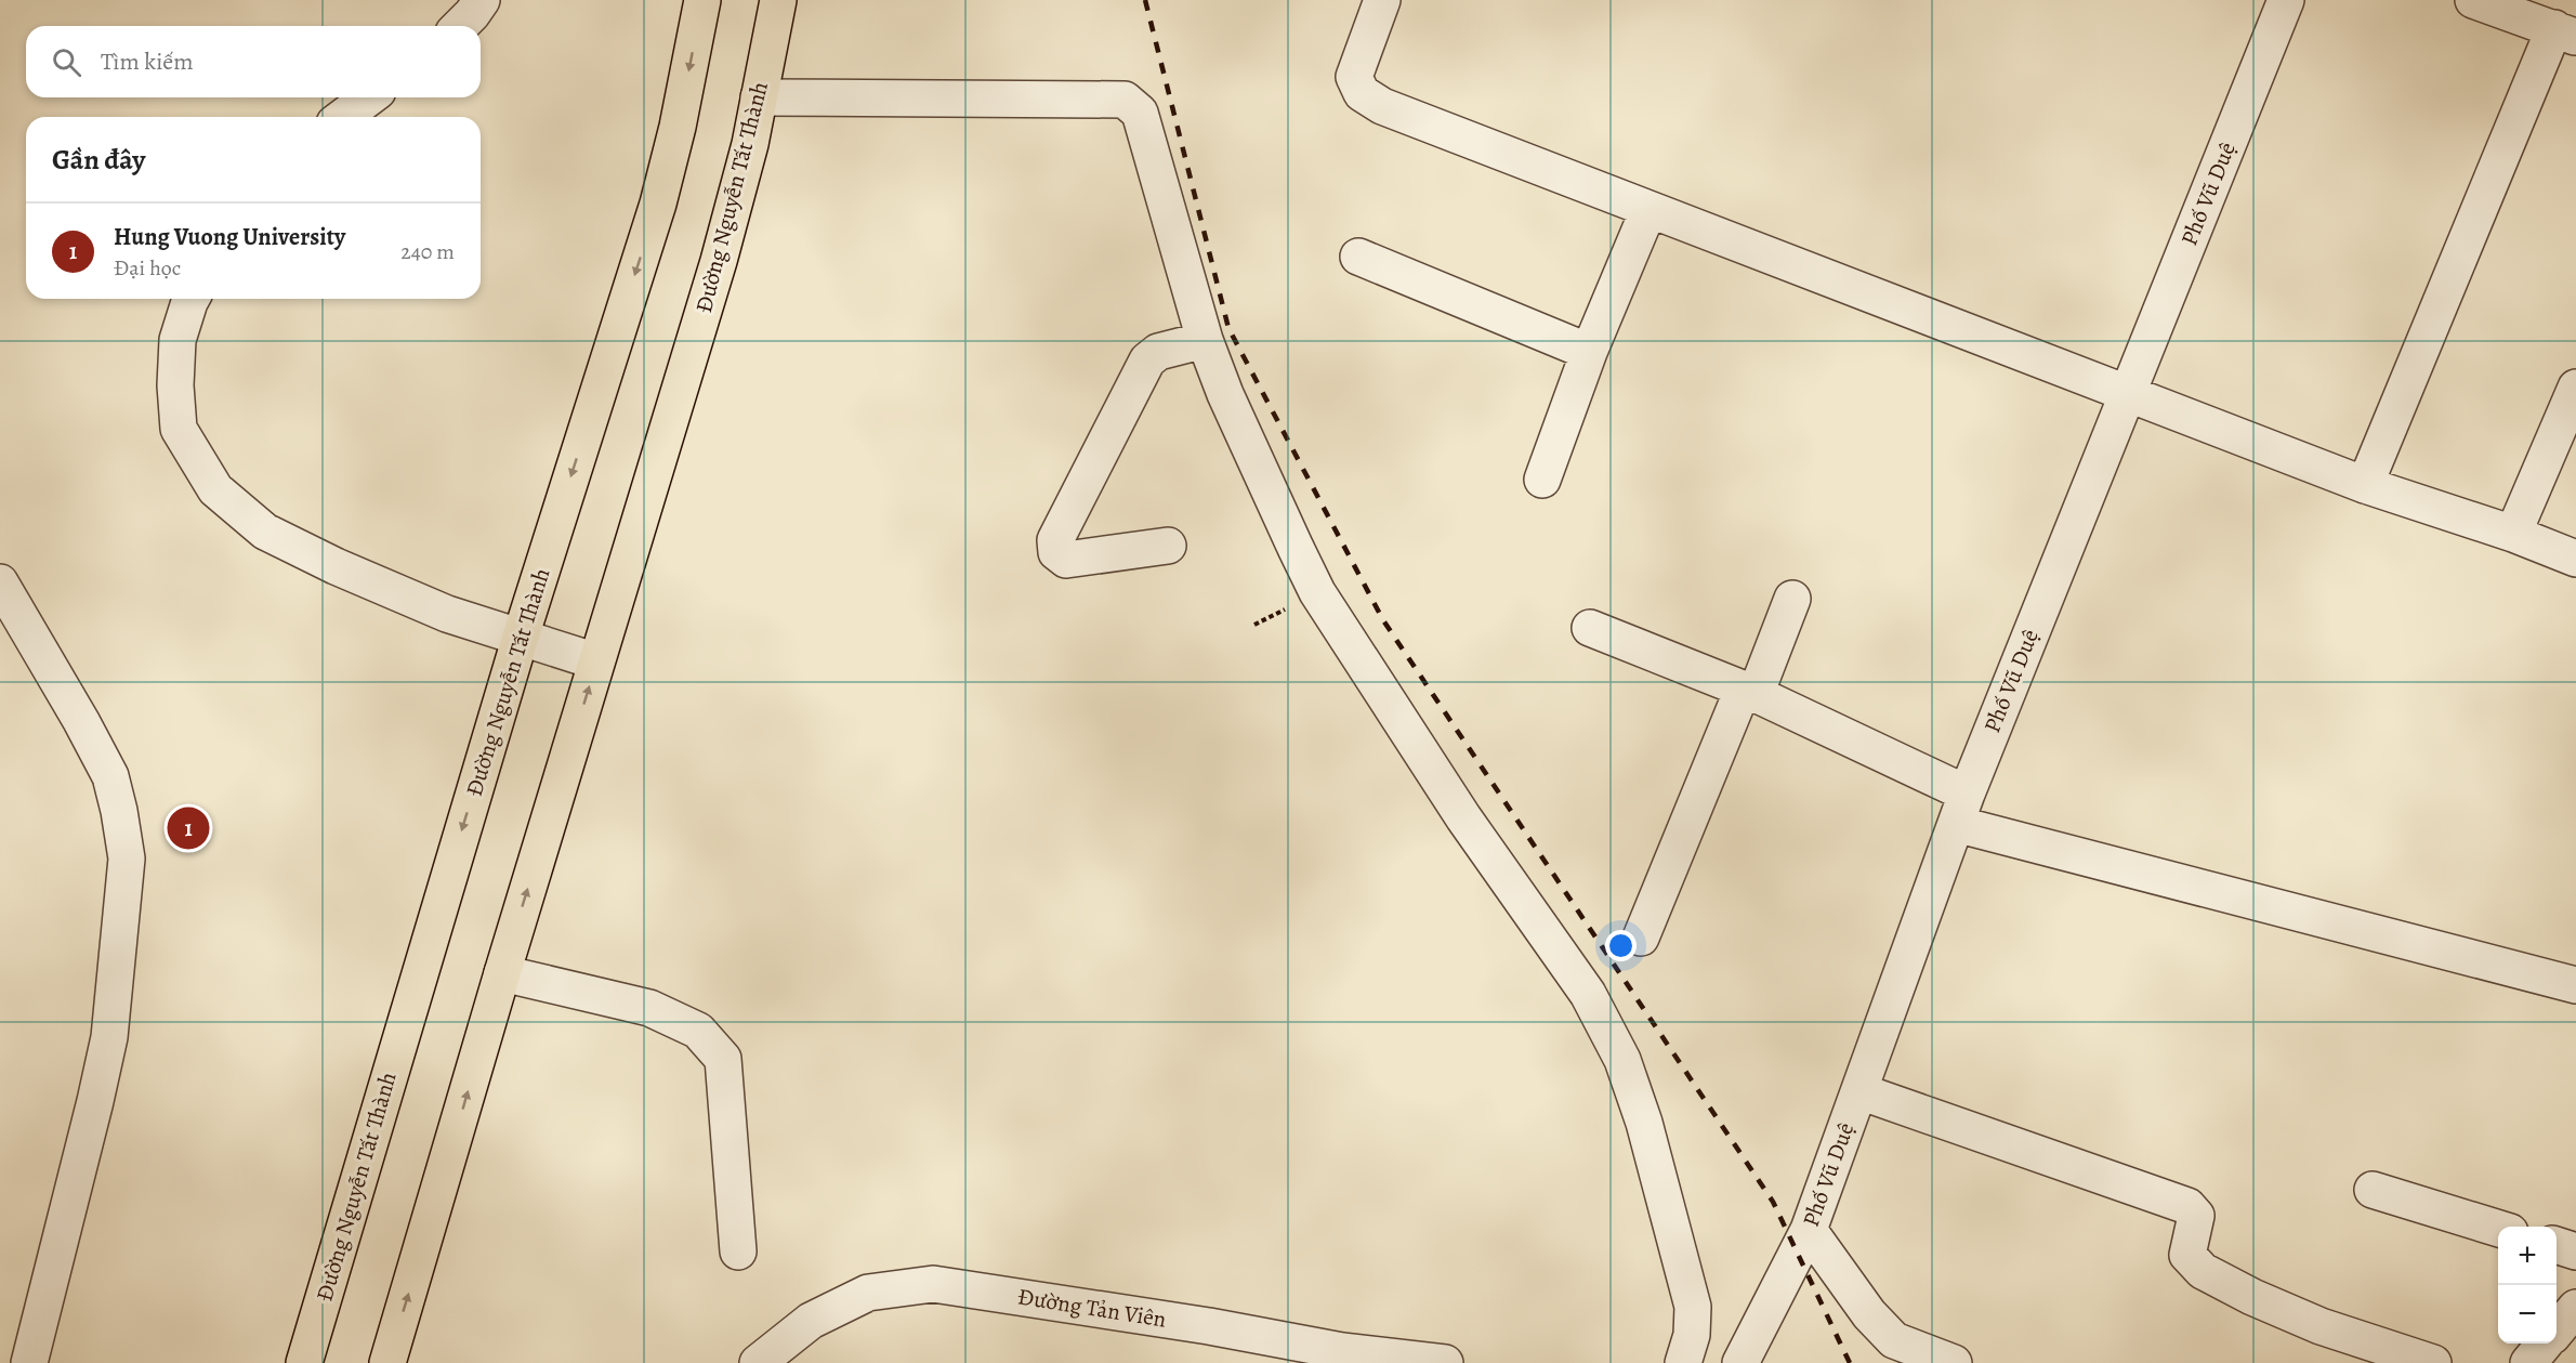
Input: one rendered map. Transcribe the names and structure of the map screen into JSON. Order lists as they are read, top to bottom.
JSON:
{
  "streets": {
    "main road": ["Đường Nguyễn Tất Thành"],
    "street": ["Phố Vũ Duệ", "Đường Tản Viên"]
  },
  "page": {
    "search": "Tìm kiếm",
    "heading": "Gần đây",
    "list": [
      {
        "mark": "1",
        "name": "Hung Vuong University",
        "note": "Đại học",
        "value": "240 m"
      }
    ],
    "pins": "1",
    "map_buttons": ["+", "−"]
  }
}
